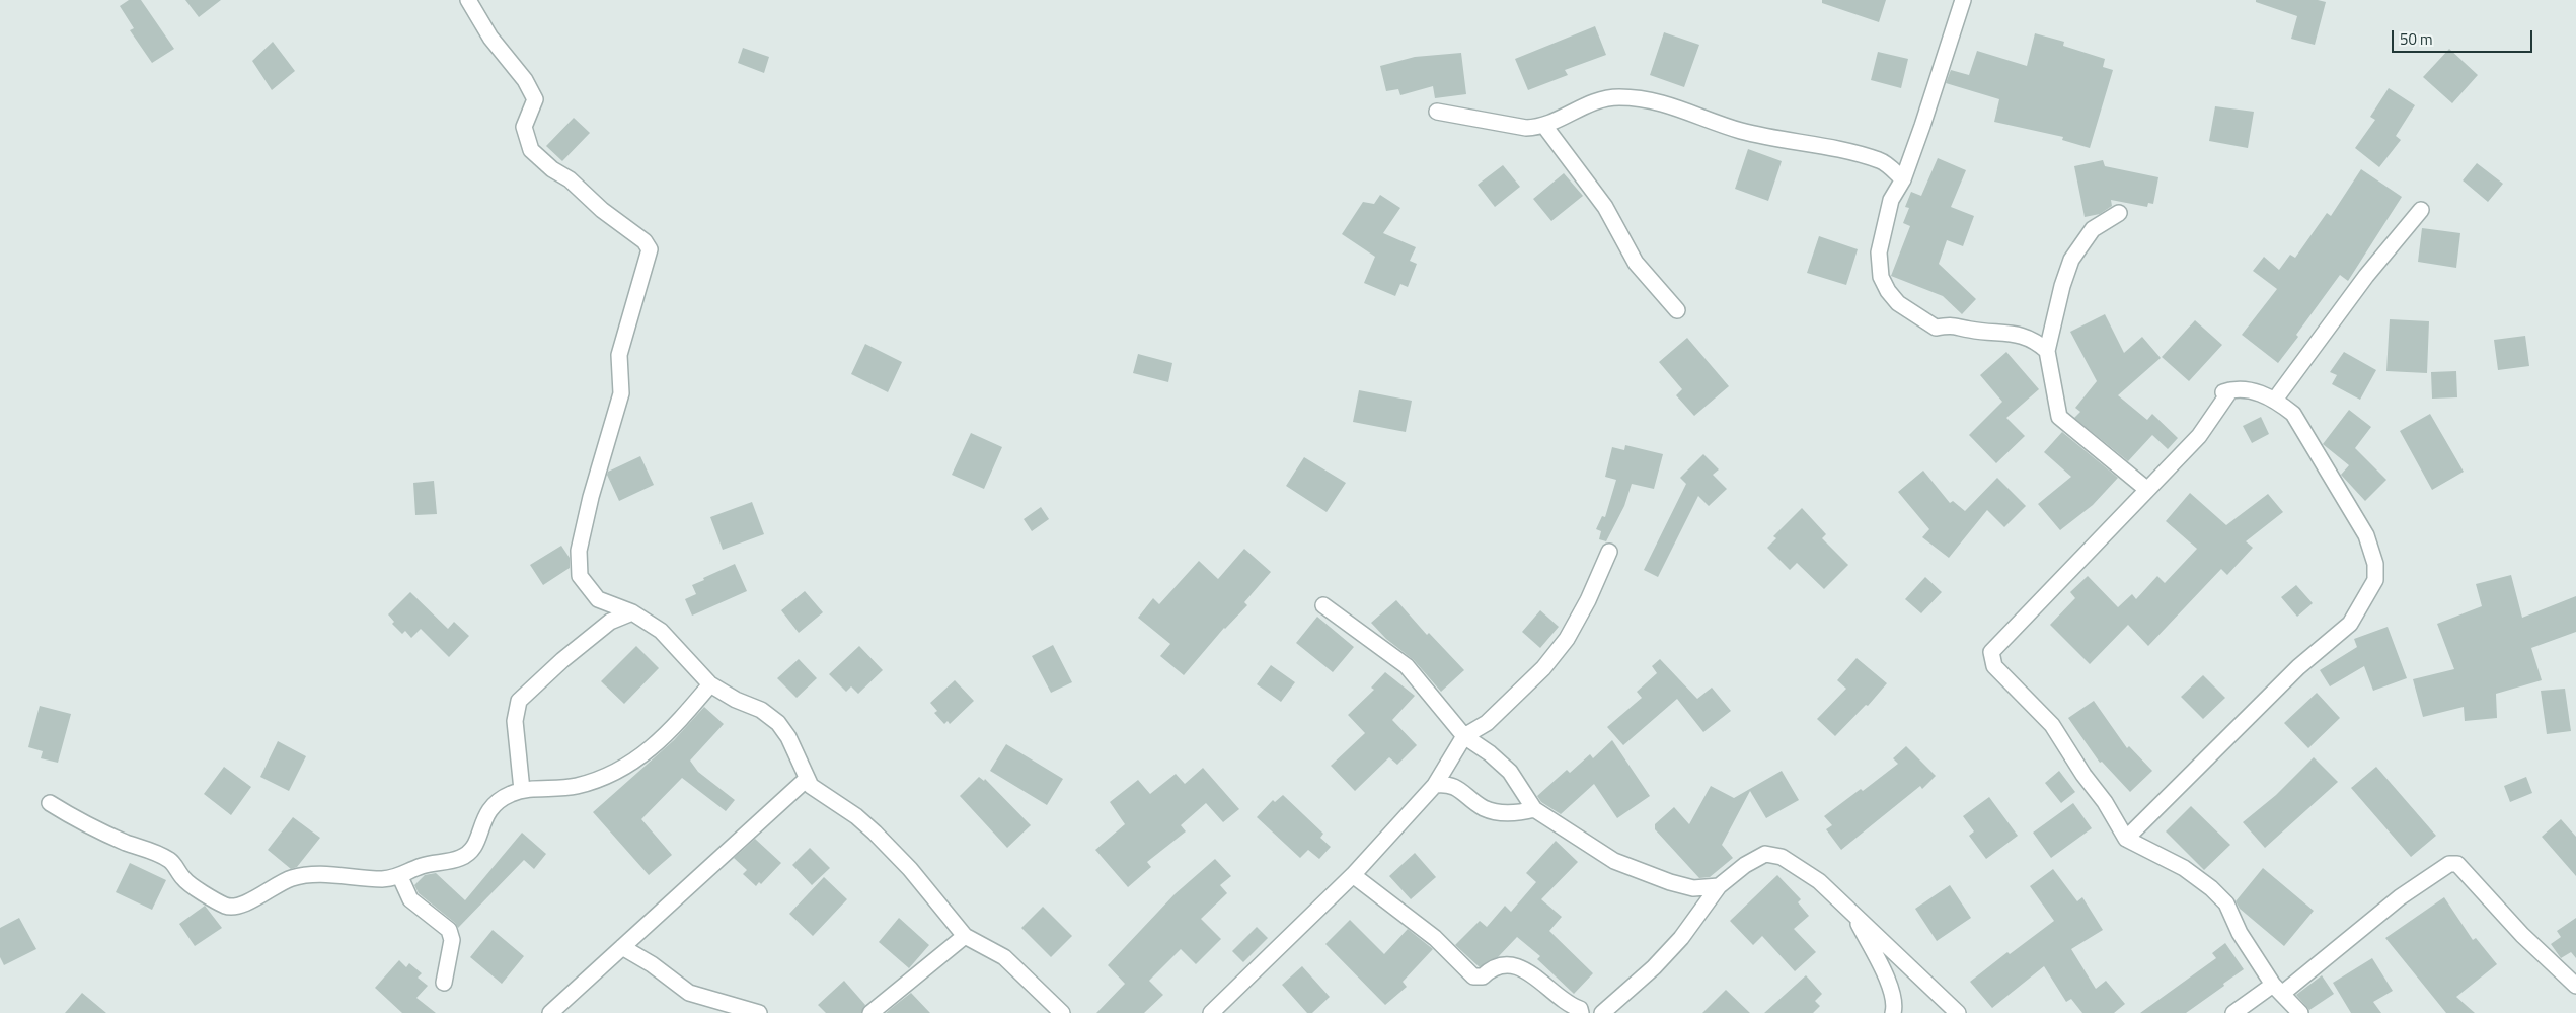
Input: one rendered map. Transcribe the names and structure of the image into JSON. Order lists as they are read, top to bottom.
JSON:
{
  "scale_bar": "50 m"
}
